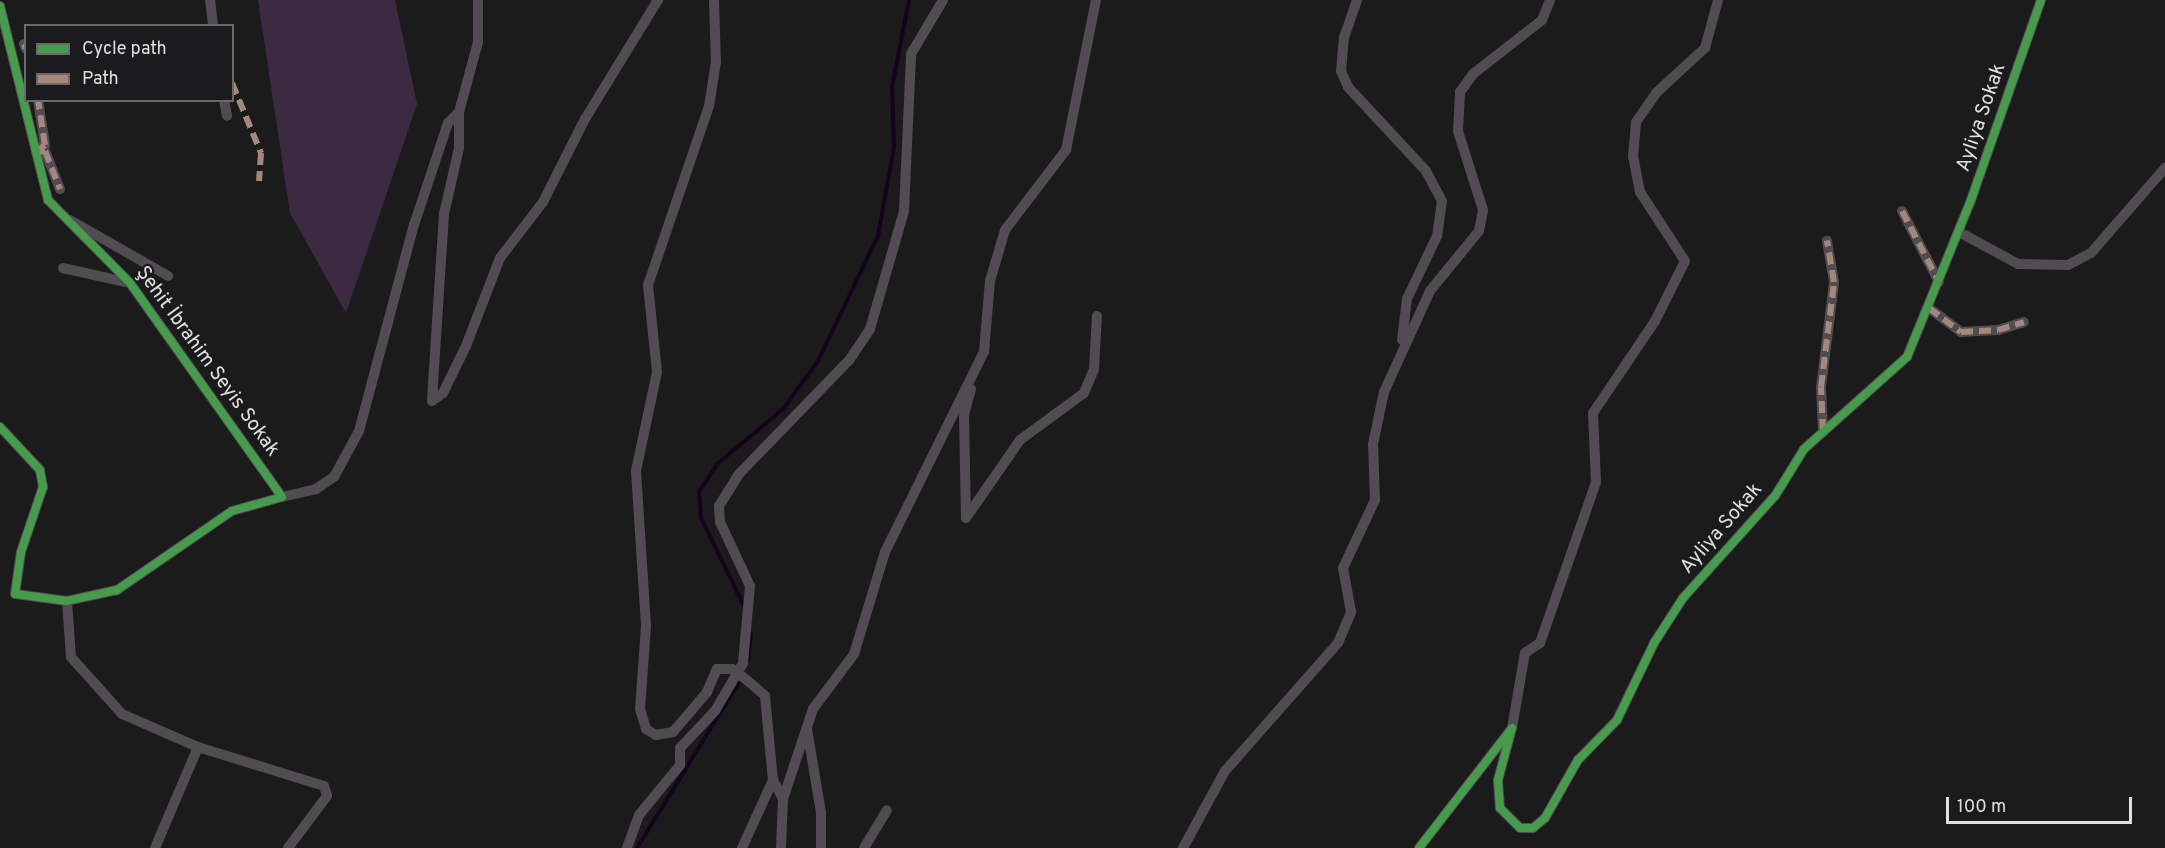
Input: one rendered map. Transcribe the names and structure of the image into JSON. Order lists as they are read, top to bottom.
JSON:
{
  "streets": {
    "street": ["Ayliya Sokak", "Şehit İbrahim Seyis Sokak"]
  },
  "legend": ["Cycle path", "Path"],
  "scale_bar": "100 m"
}
